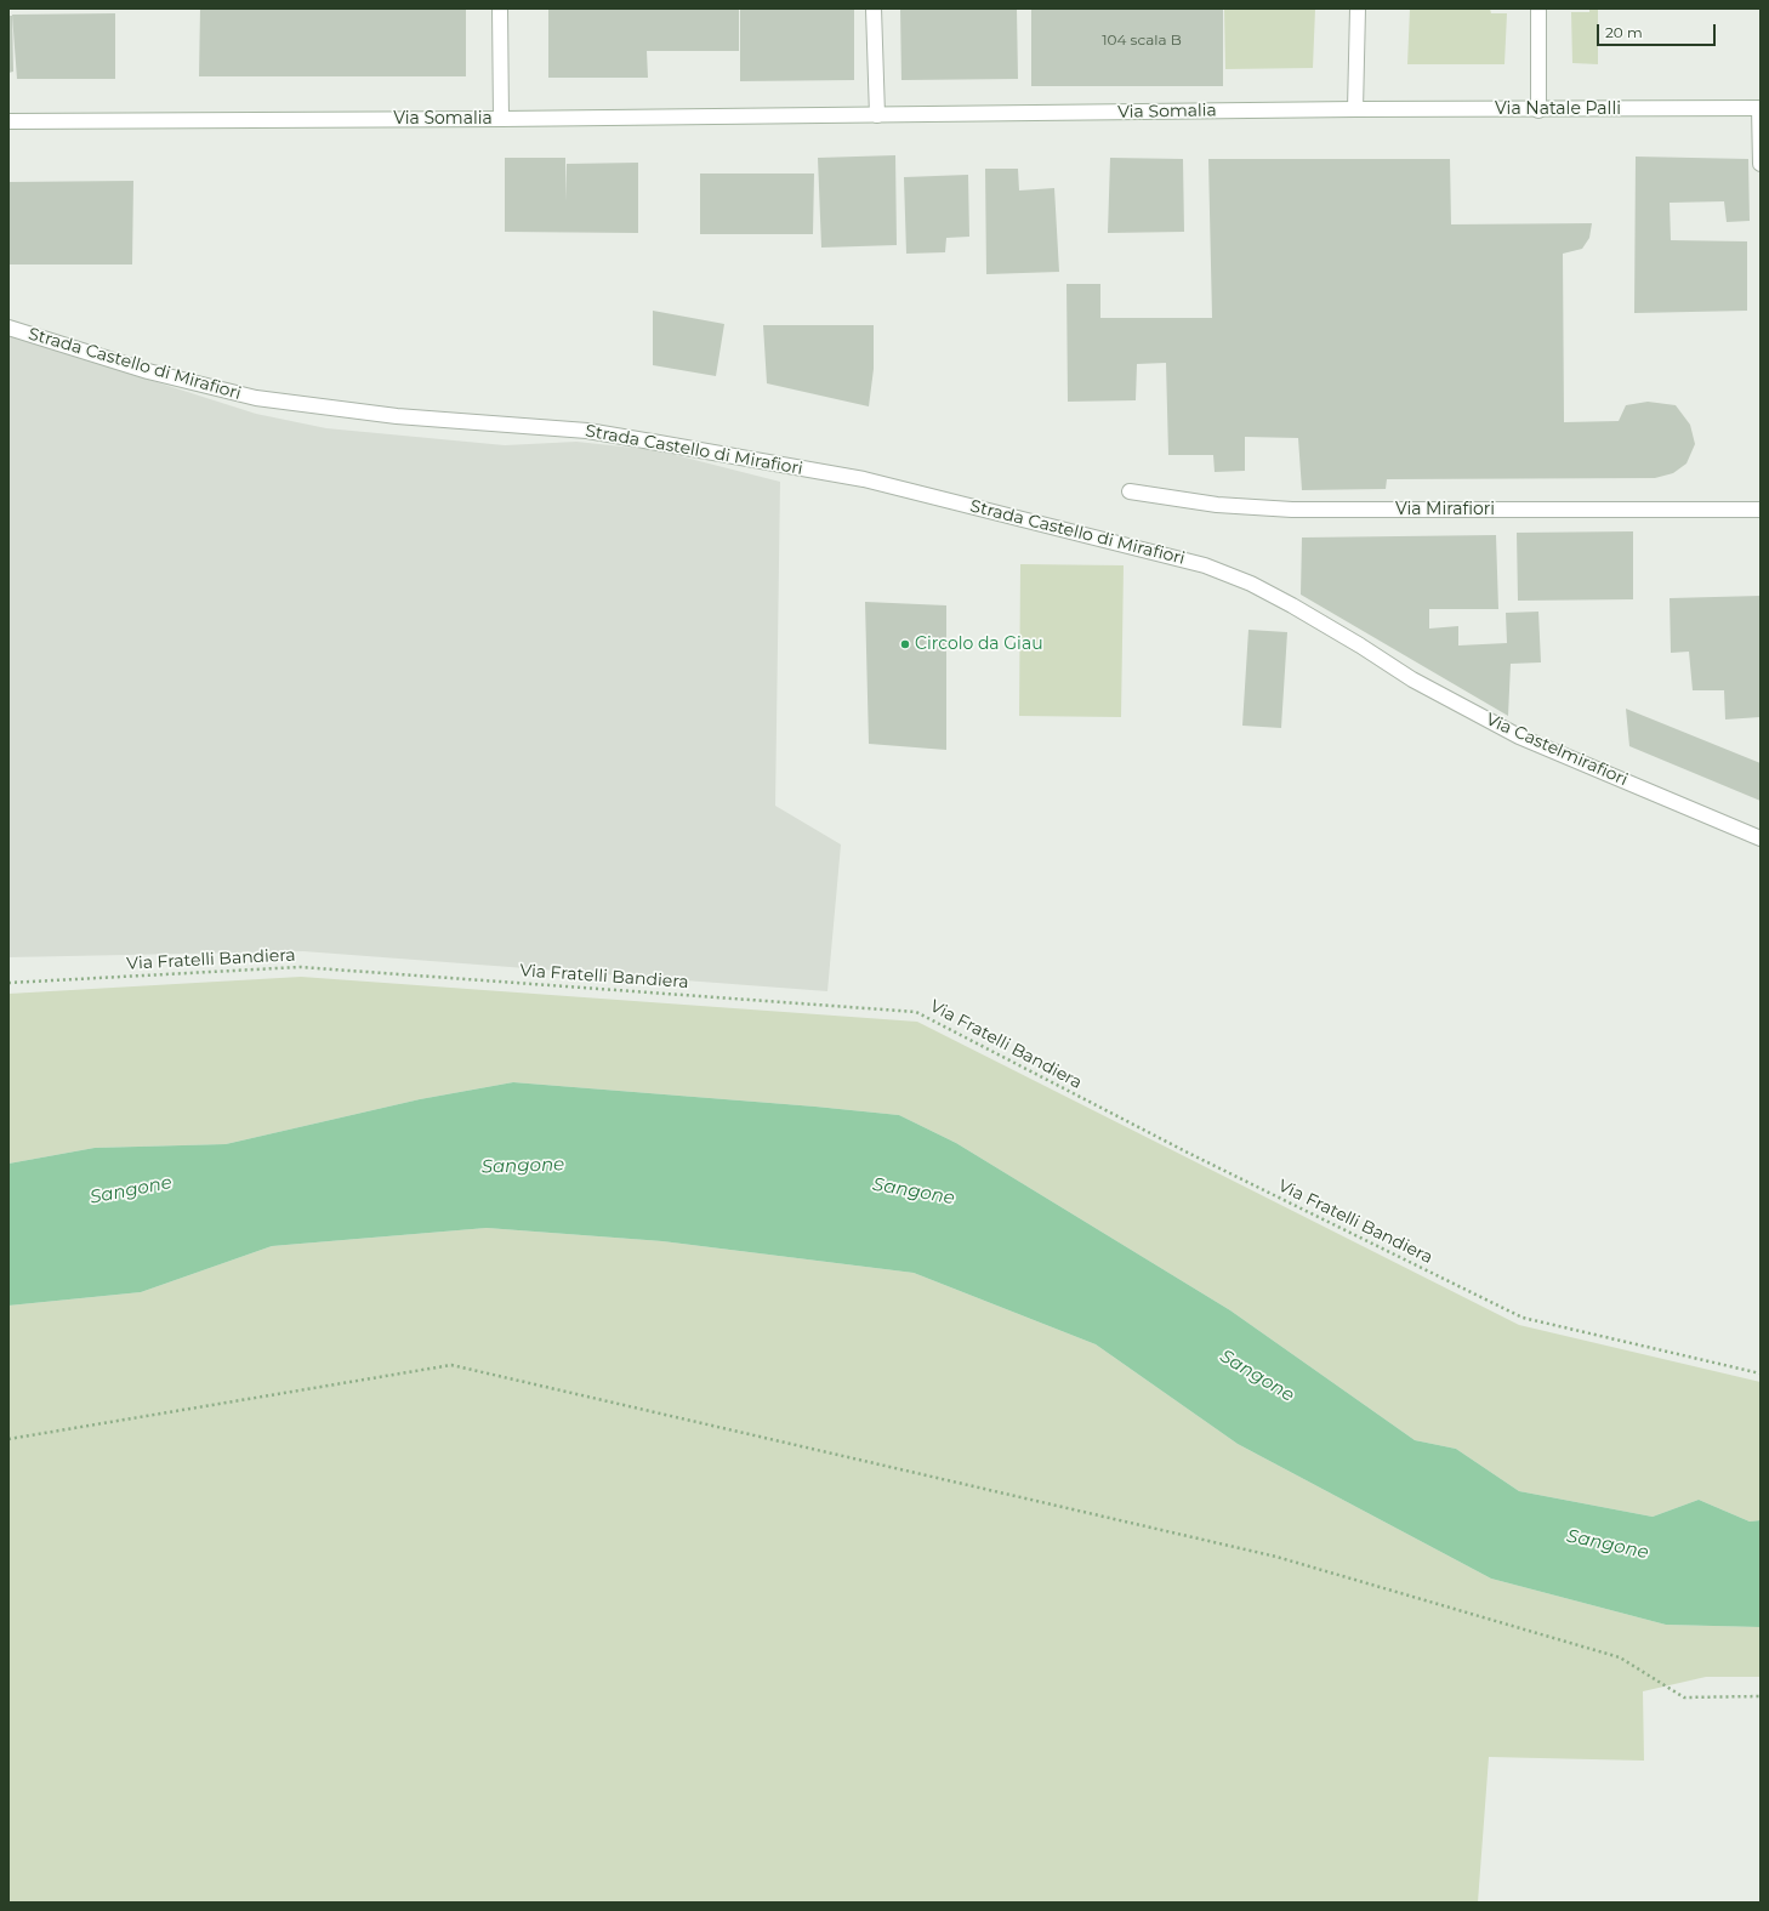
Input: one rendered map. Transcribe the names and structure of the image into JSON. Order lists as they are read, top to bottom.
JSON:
{
  "streets": {
    "street": [
      "Via Natale Palli",
      "Via Somalia",
      "Strada Castello di Mirafiori",
      "Via Mirafiori",
      "Via Castelmirafiori"
    ],
    "path": ["Via Fratelli Bandiera"]
  },
  "crossings": [
    ["Via Natale Palli", "Via Somalia"],
    ["Strada Castello di Mirafiori", "Via Castelmirafiori"]
  ],
  "water": ["Sangone"],
  "places": ["Circolo da Giau"],
  "house_numbers": ["104 scala B"],
  "scale_bar": "20 m"
}
